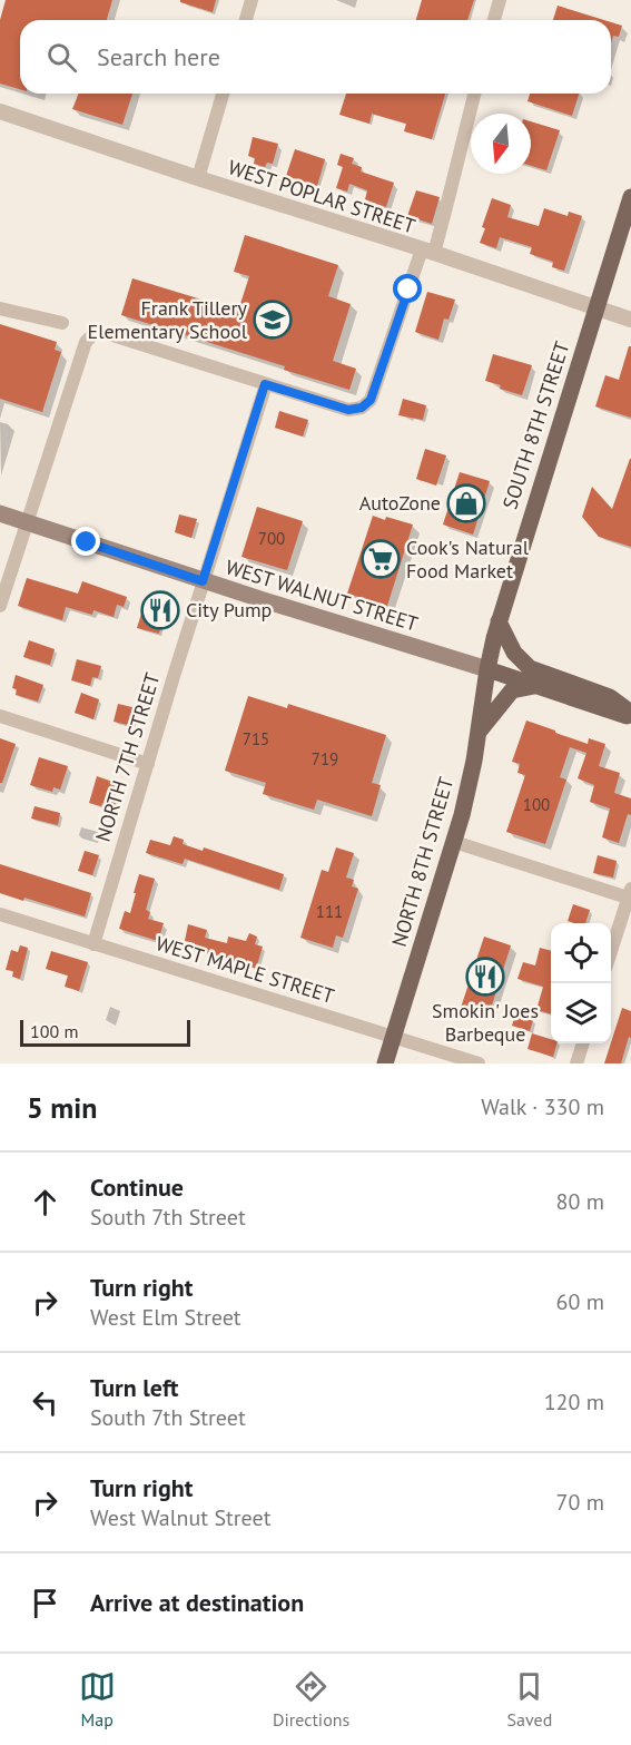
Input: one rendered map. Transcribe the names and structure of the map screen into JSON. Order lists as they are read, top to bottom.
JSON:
{
  "streets": {
    "main road": ["SOUTH 8TH STREET", "WEST WALNUT STREET", "NORTH 8TH STREET"],
    "street": ["WEST POPLAR STREET", "NORTH 7TH STREET", "WEST MAPLE STREET"]
  },
  "crossings": [
    ["WEST POPLAR STREET", "SOUTH 8TH STREET"],
    ["SOUTH 8TH STREET", "WEST WALNUT STREET"],
    ["SOUTH 8TH STREET", "NORTH 8TH STREET"],
    ["WEST WALNUT STREET", "NORTH 7TH STREET"],
    ["WEST WALNUT STREET", "NORTH 8TH STREET"],
    ["NORTH 7TH STREET", "WEST MAPLE STREET"],
    ["NORTH 8TH STREET", "WEST MAPLE STREET"]
  ],
  "places": {
    "school or university": ["Frank Tillery Elementary School"],
    "shop": ["AutoZone"],
    "supermarket": ["Cook's Natural Food Market"],
    "restaurant": ["City Pump", "Smokin' Joes Barbeque"]
  },
  "house_numbers": [
    "700",
    "715",
    "719",
    "100",
    "111"
  ],
  "scale_bar": "100 m",
  "north": "bottom",
  "page": {
    "search": "Search here",
    "scale": "100 m",
    "heading": ["5 min", "Walk · 330 m"],
    "list": [
      ["Continue", "South 7th Street", "80 m"],
      ["Turn right", "West Elm Street", "60 m"],
      ["Turn left", "South 7th Street", "120 m"],
      ["Turn right", "West Walnut Street", "70 m"],
      "Arrive at destination"
    ],
    "nav": ["Map", "Directions", "Saved"]
  }
}
